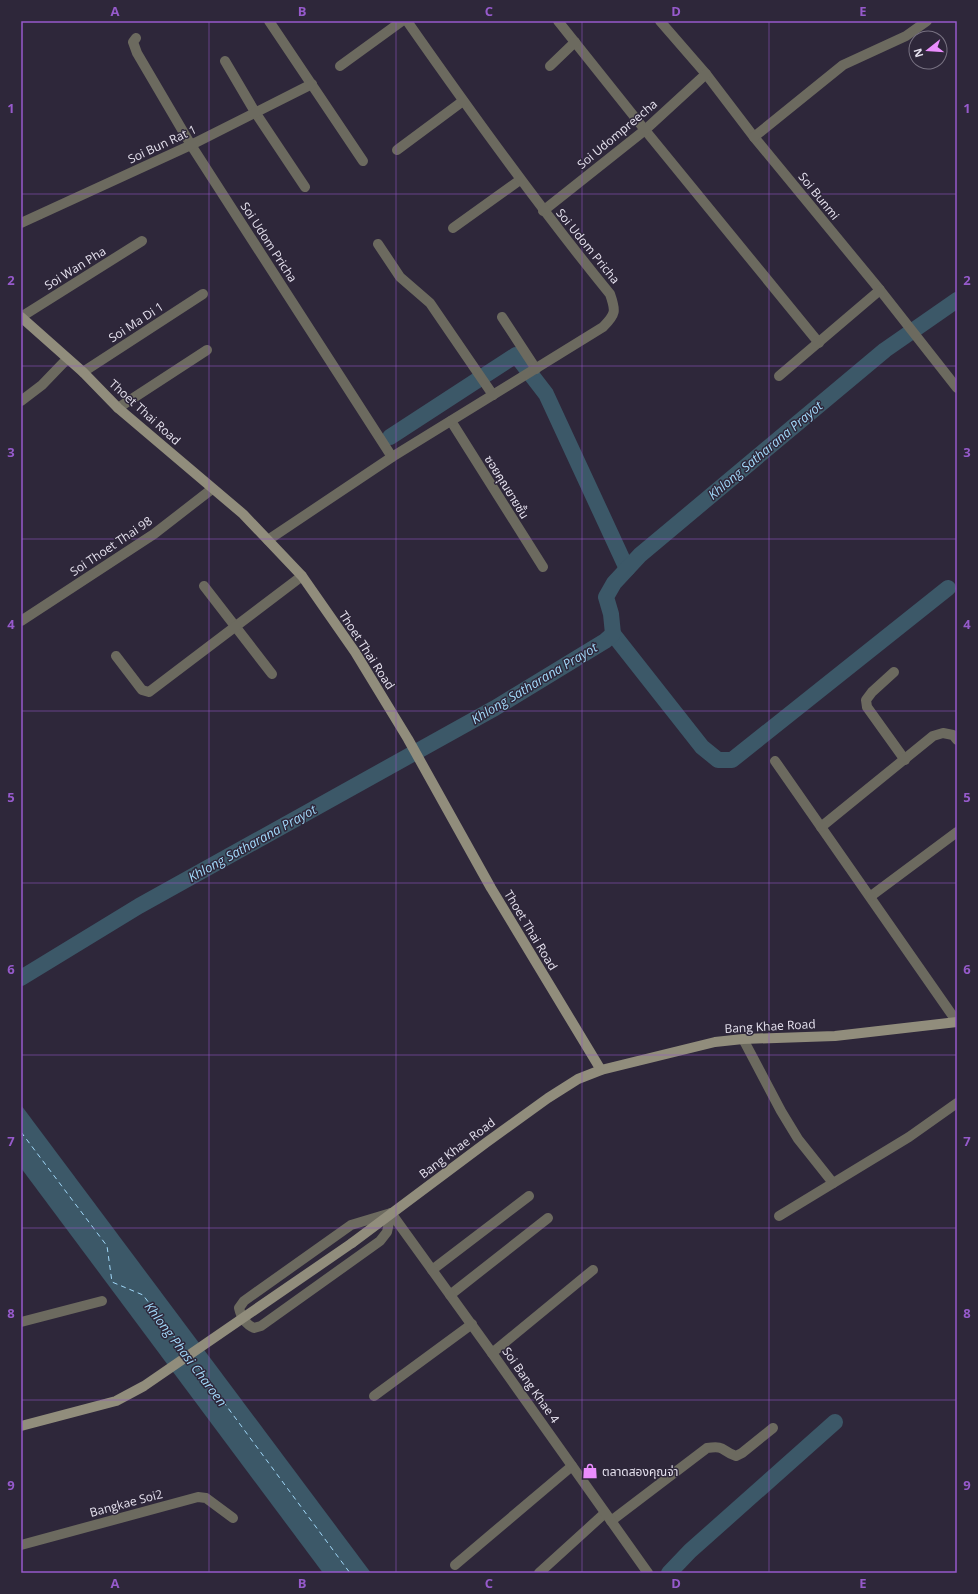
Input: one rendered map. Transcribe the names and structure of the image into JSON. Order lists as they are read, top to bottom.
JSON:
{
  "streets": {
    "main road": ["Thoet Thai Road", "Bang Khae Road"],
    "street": [
      "Soi Udompreecha",
      "Soi Bun Rat 1",
      "Soi Bunmi",
      "Soi Udom Pricha",
      "Soi Wan Pha",
      "Soi Ma Di 1",
      "ซอยคุณยายชั้น",
      "Soi Thoet Thai 98",
      "Soi Bang Khae 4",
      "Bangkae Soi2"
    ]
  },
  "crossings": [
    ["Soi Udompreecha", "Soi Bunmi"],
    ["Soi Udompreecha", "Soi Udom Pricha"],
    ["Soi Bun Rat 1", "Soi Udom Pricha"],
    ["Soi Udom Pricha", "Thoet Thai Road"],
    ["Soi Udom Pricha", "ซอยคุณยายชั้น"],
    ["Soi Wan Pha", "Thoet Thai Road"],
    ["Soi Ma Di 1", "Thoet Thai Road"],
    ["Thoet Thai Road", "Soi Thoet Thai 98"],
    ["Thoet Thai Road", "Bang Khae Road"],
    ["Bang Khae Road", "Soi Bang Khae 4"]
  ],
  "water": ["Khlong Satharana Prayot", "Khlong Phasi Charoen"],
  "places": {
    "shop": ["ตลาดสองคุณจ่า"]
  },
  "north": "left",
  "grid": {
    "columns": [
      "A",
      "B",
      "C",
      "D",
      "E"
    ],
    "rows": [
      "1",
      "2",
      "3",
      "4",
      "5",
      "6",
      "7",
      "8",
      "9"
    ]
  }
}
